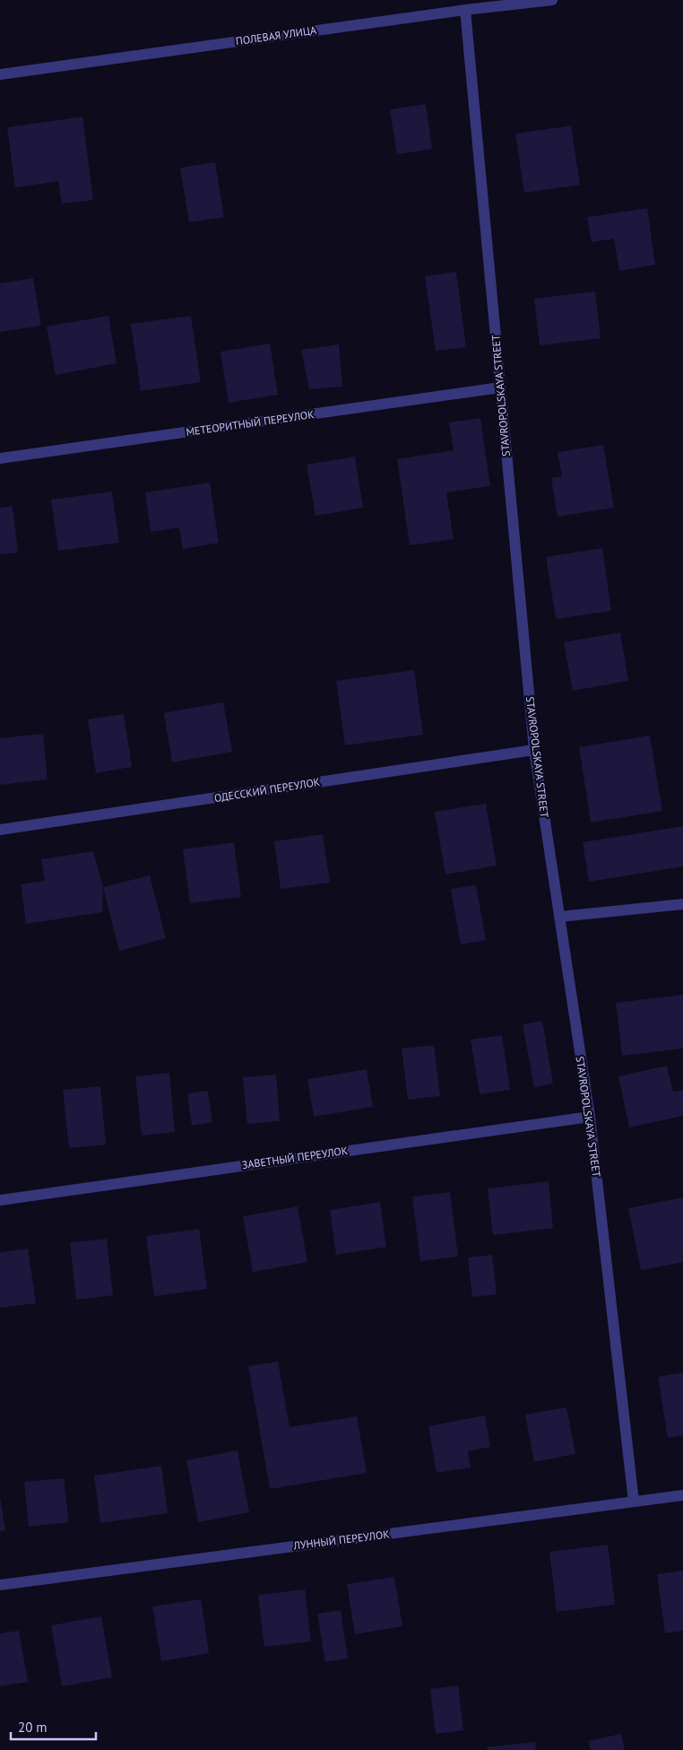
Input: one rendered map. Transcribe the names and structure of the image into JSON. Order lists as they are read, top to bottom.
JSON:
{
  "streets": {
    "street": [
      "ПОЛЕВАЯ УЛИЦА",
      "STAVROPOLSKAYA STREET",
      "МЕТЕОРИТНЫЙ ПЕРЕУЛОК",
      "ОДЕССКИЙ ПЕРЕУЛОК",
      "ЗАВЕТНЫЙ ПЕРЕУЛОК",
      "ЛУННЫЙ ПЕРЕУЛОК"
    ]
  },
  "crossings": [
    ["ПОЛЕВАЯ УЛИЦА", "STAVROPOLSKAYA STREET"],
    ["STAVROPOLSKAYA STREET", "МЕТЕОРИТНЫЙ ПЕРЕУЛОК"],
    ["STAVROPOLSKAYA STREET", "ОДЕССКИЙ ПЕРЕУЛОК"],
    ["STAVROPOLSKAYA STREET", "ЗАВЕТНЫЙ ПЕРЕУЛОК"],
    ["STAVROPOLSKAYA STREET", "ЛУННЫЙ ПЕРЕУЛОК"]
  ],
  "scale_bar": "20 m"
}
